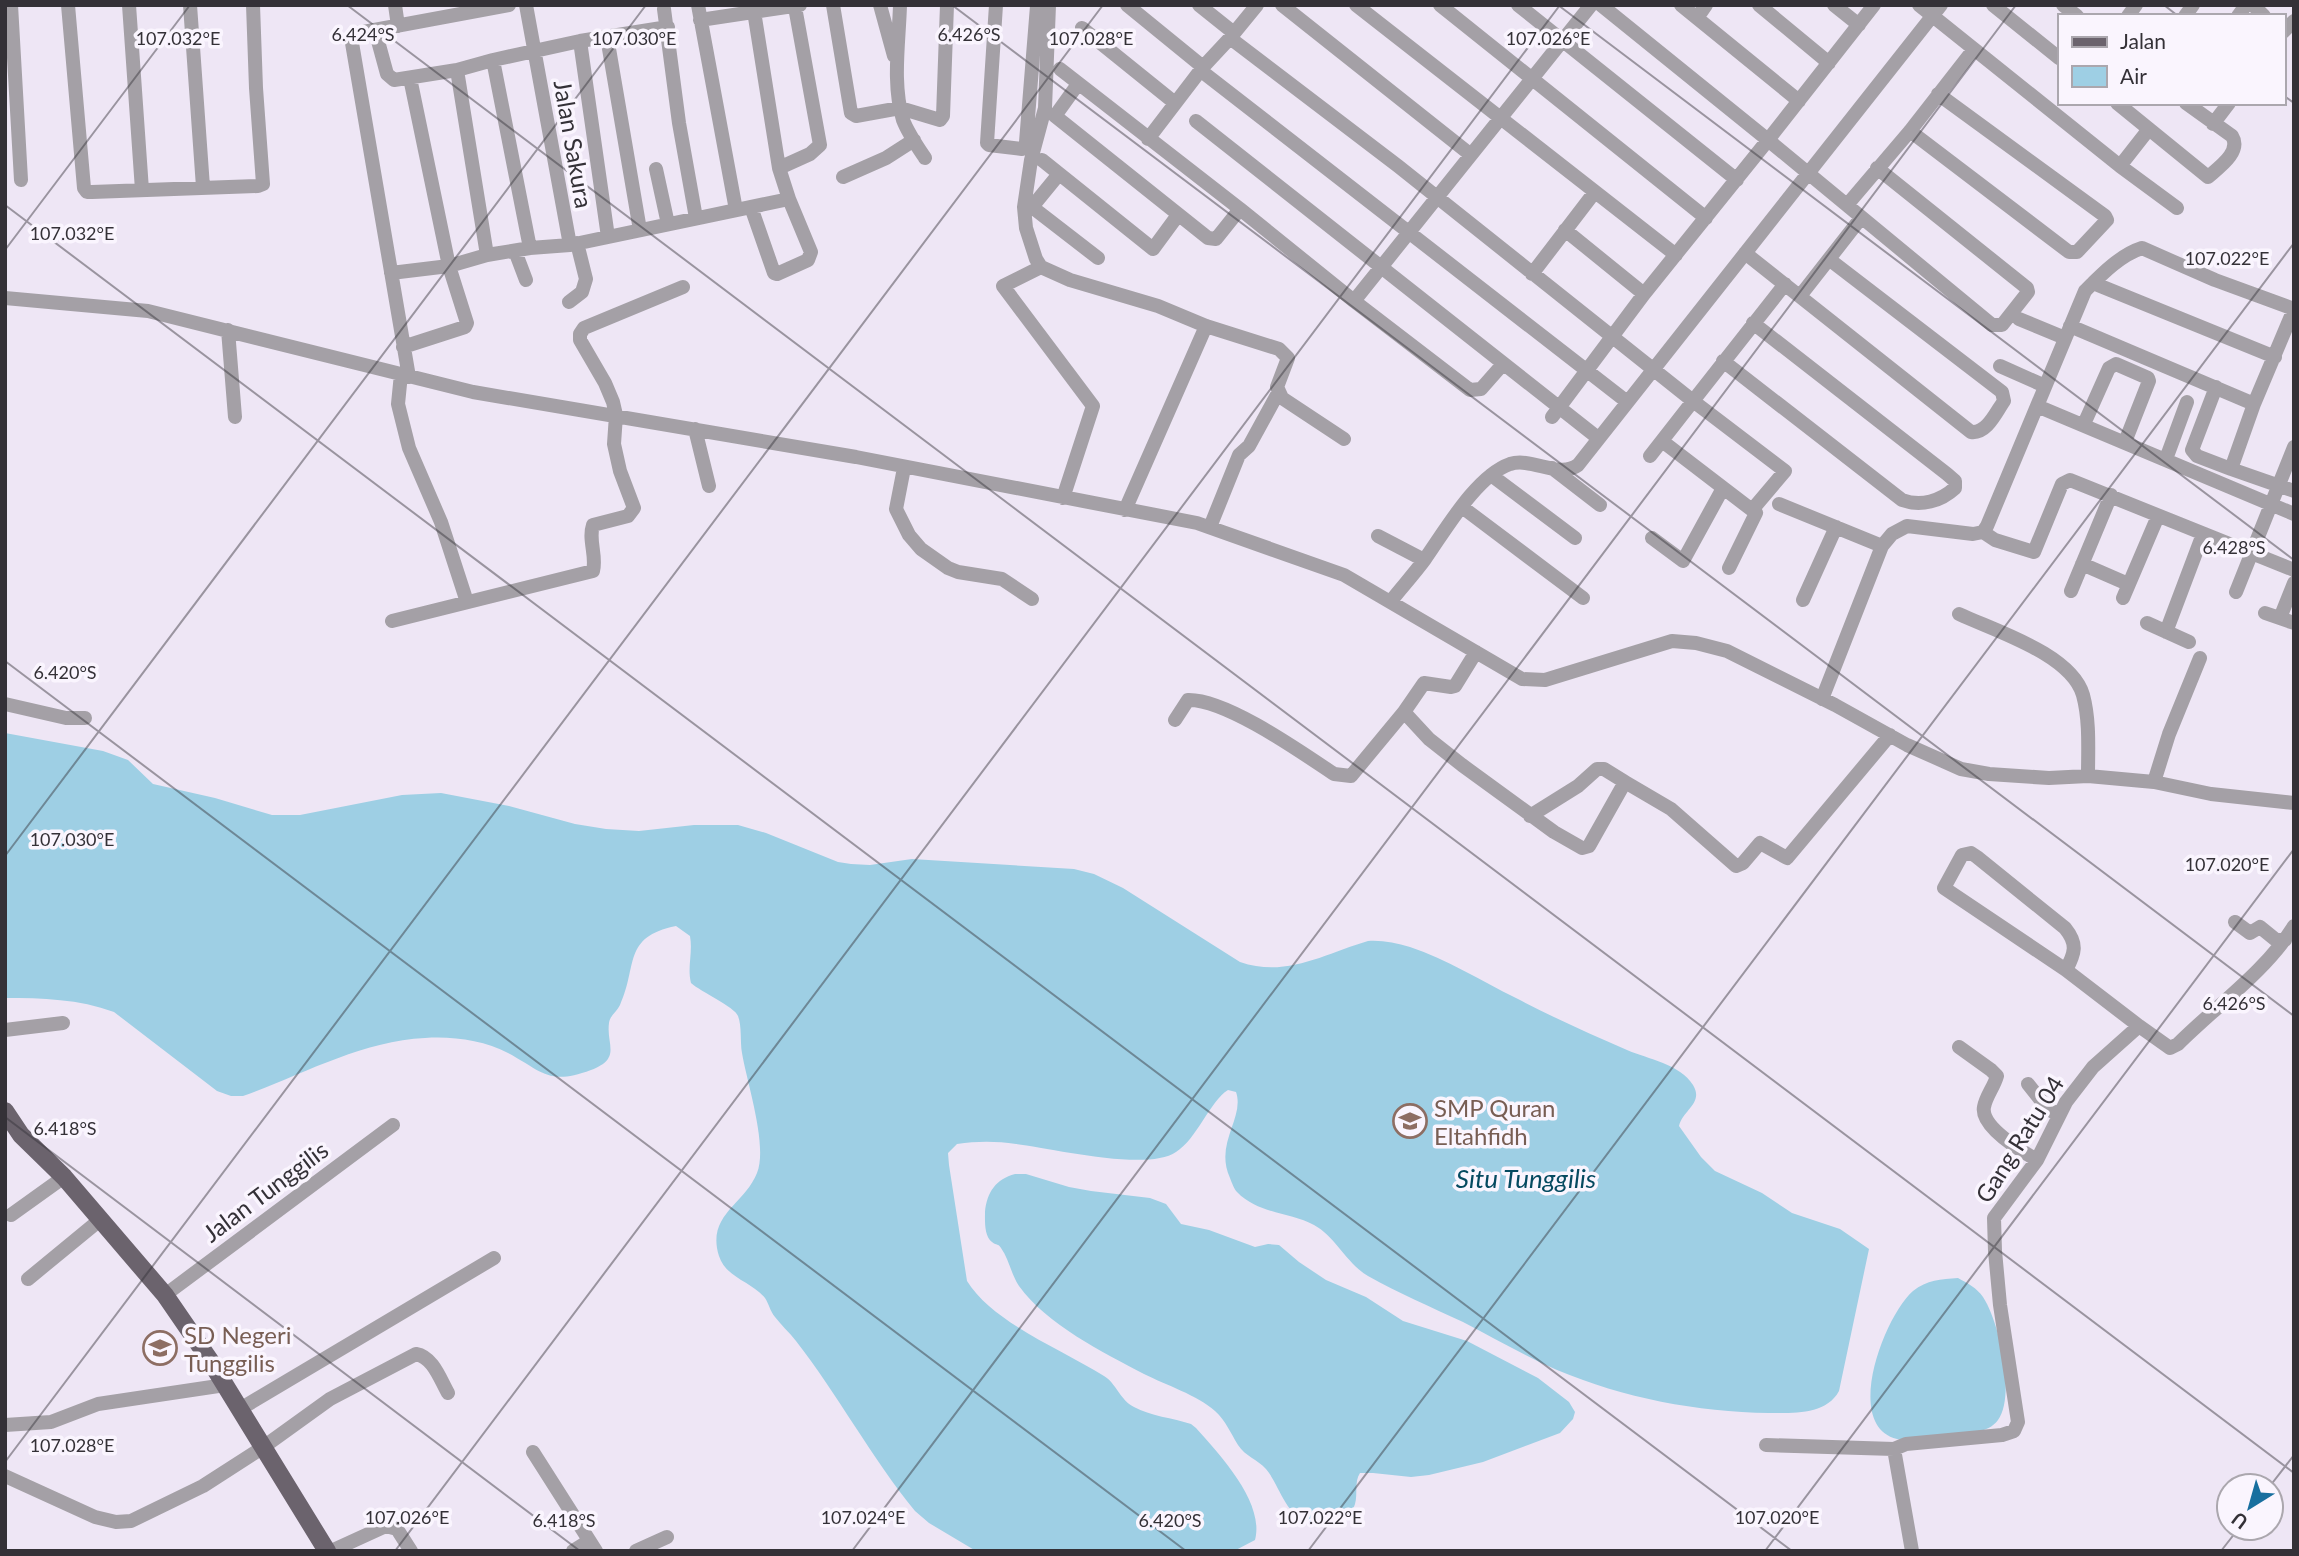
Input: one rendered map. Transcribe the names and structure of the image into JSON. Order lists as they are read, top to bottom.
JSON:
{
  "streets": {
    "street": ["Jalan Sakura", "Gang Ratu 04", "Jalan Tunggilis"]
  },
  "water": ["Situ Tunggilis"],
  "places": {
    "school or university": ["SMP Quran Eltahfidh", "SD Negeri Tunggilis"]
  },
  "legend": ["Jalan", "Air"],
  "north": "bottom left",
  "coordinates": [
    "6.424°S",
    "6.426°S",
    "107.032°E",
    "107.030°E",
    "107.028°E",
    "107.026°E",
    "107.022°E",
    "6.428°S",
    "6.420°S",
    "107.020°E",
    "6.418°S",
    "107.024°E"
  ]
}
